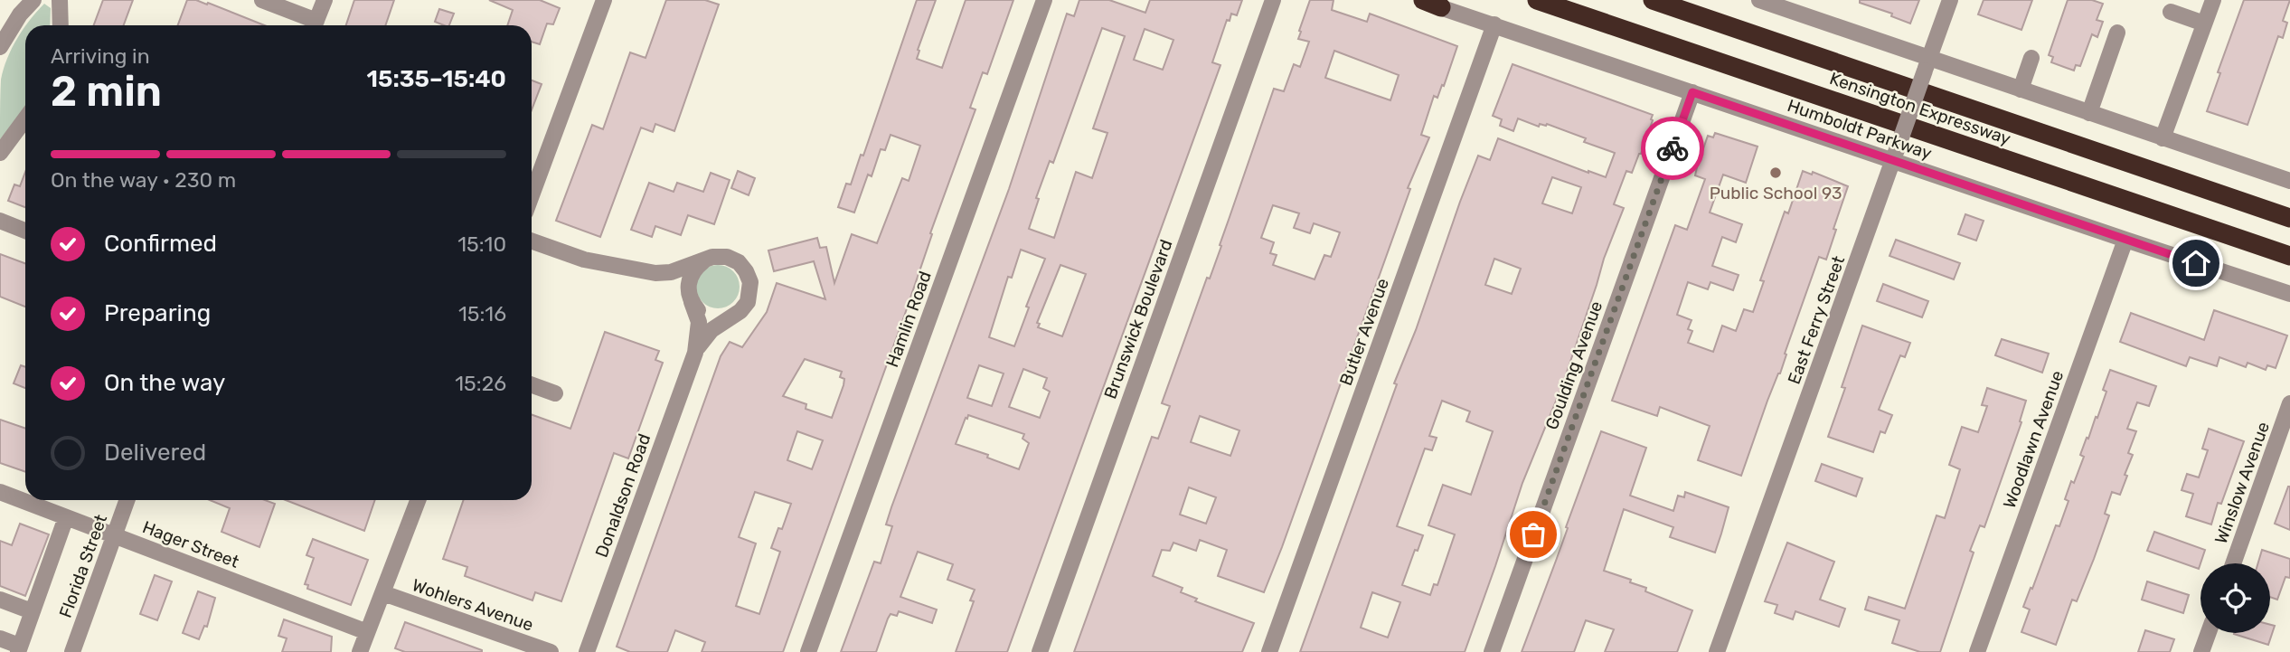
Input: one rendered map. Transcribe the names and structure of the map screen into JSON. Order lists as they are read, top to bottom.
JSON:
{
  "streets": {
    "highway": ["Kensington Expressway"],
    "street": [
      "Humboldt Parkway",
      "Hamlin Road",
      "Brunswick Boulevard",
      "East Ferry Street",
      "Butler Avenue",
      "Goulding Avenue",
      "Woodlawn Avenue",
      "Winslow Avenue",
      "Donaldson Road",
      "Hager Street",
      "Florida Street",
      "Wohlers Avenue"
    ]
  },
  "crossings": [
    ["Humboldt Parkway", "East Ferry Street"],
    ["Humboldt Parkway", "Butler Avenue"],
    ["Humboldt Parkway", "Goulding Avenue"],
    ["Humboldt Parkway", "Woodlawn Avenue"],
    ["Hager Street", "Florida Street"]
  ],
  "places": ["Public School 93"],
  "page": {
    "heading": ["2 min", "Arriving in", "15:35–15:40"],
    "bar": "On the way · 230 m",
    "list": [
      ["Confirmed", "15:10"],
      ["Preparing", "15:16"],
      ["On the way", "15:26"],
      "Delivered"
    ]
  }
}
